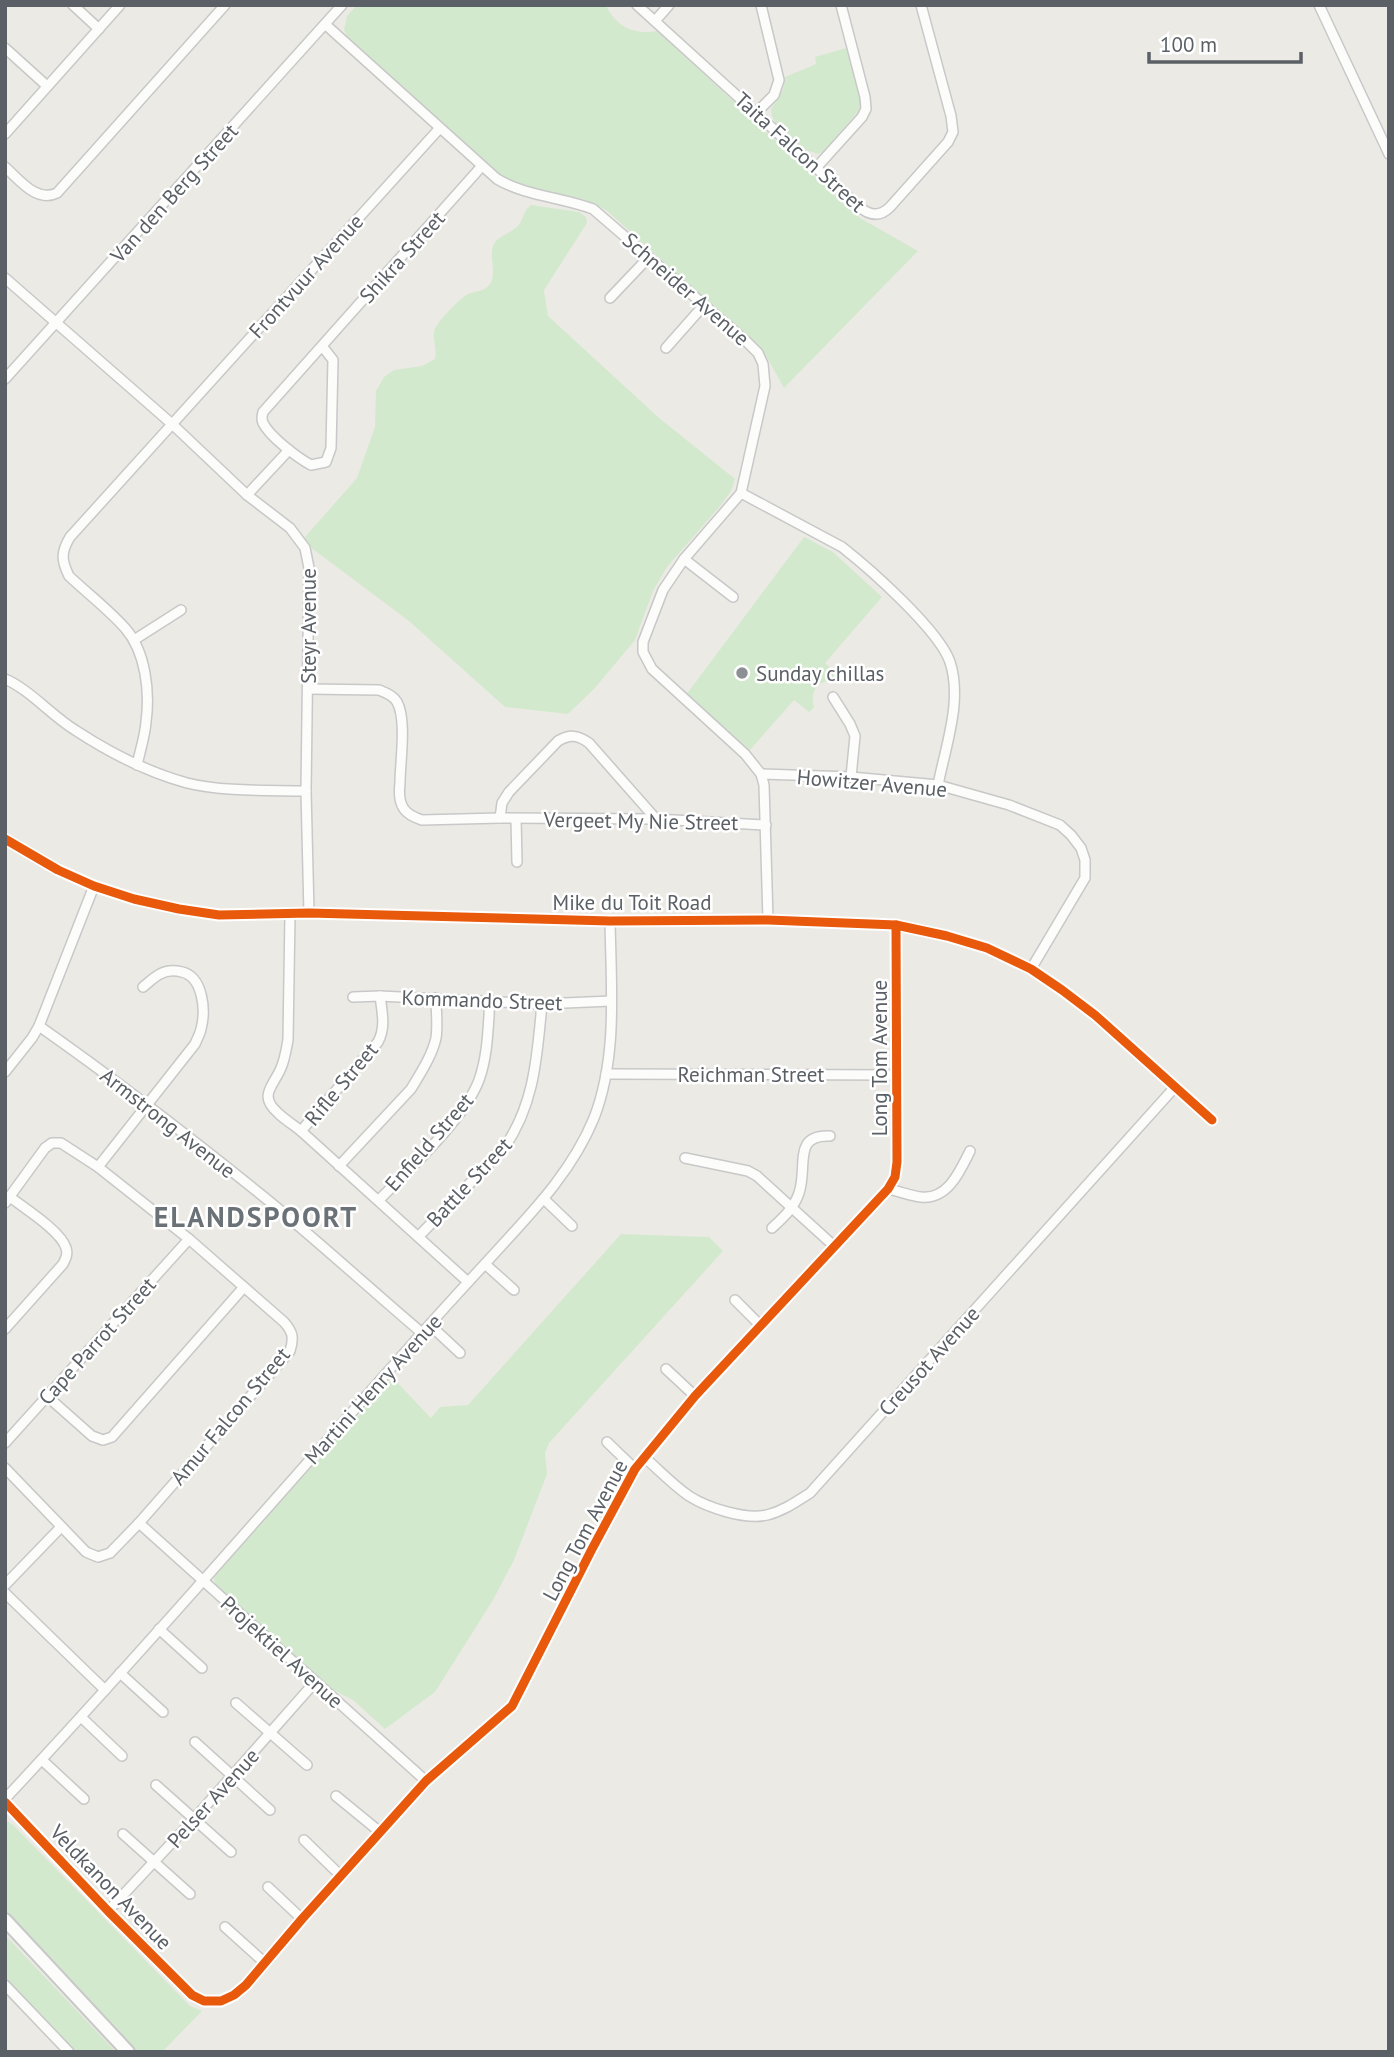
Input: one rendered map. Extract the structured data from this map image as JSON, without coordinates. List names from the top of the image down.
{
  "streets": {
    "street": [
      "Taita Falcon Street",
      "Van den Berg Street",
      "Shikra Street",
      "Frontvuur Avenue",
      "Schneider Avenue",
      "Steyr Avenue",
      "Howitzer Avenue",
      "Vergeet My Nie Street",
      "Mike du Toit Road",
      "Kommando Street",
      "Long Tom Avenue",
      "Reichman Street",
      "Rifle Street",
      "Armstrong Avenue",
      "Enfield Street",
      "Battle Street",
      "Cape Parrot Street",
      "Creusot Avenue",
      "Martini Henry Avenue",
      "Amur Falcon Street",
      "Projektiel Avenue",
      "Pelser Avenue",
      "Veldkanon Avenue"
    ]
  },
  "crossings": [
    ["Van den Berg Street", "Schneider Avenue"],
    ["Van den Berg Street", "Steyr Avenue"],
    ["Shikra Street", "Schneider Avenue"],
    ["Frontvuur Avenue", "Schneider Avenue"],
    ["Frontvuur Avenue", "Steyr Avenue"],
    ["Schneider Avenue", "Howitzer Avenue"],
    ["Steyr Avenue", "Vergeet My Nie Street"],
    ["Steyr Avenue", "Mike du Toit Road"],
    ["Howitzer Avenue", "Mike du Toit Road"],
    ["Mike du Toit Road", "Long Tom Avenue"],
    ["Mike du Toit Road", "Creusot Avenue"],
    ["Mike du Toit Road", "Martini Henry Avenue"],
    ["Kommando Street", "Rifle Street"],
    ["Kommando Street", "Enfield Street"],
    ["Kommando Street", "Battle Street"],
    ["Kommando Street", "Martini Henry Avenue"],
    ["Long Tom Avenue", "Reichman Street"],
    ["Long Tom Avenue", "Creusot Avenue"],
    ["Long Tom Avenue", "Projektiel Avenue"],
    ["Long Tom Avenue", "Veldkanon Avenue"],
    ["Reichman Street", "Martini Henry Avenue"],
    ["Armstrong Avenue", "Martini Henry Avenue"],
    ["Cape Parrot Street", "Amur Falcon Street"],
    ["Martini Henry Avenue", "Projektiel Avenue"],
    ["Martini Henry Avenue", "Veldkanon Avenue"],
    ["Amur Falcon Street", "Projektiel Avenue"],
    ["Projektiel Avenue", "Pelser Avenue"],
    ["Pelser Avenue", "Veldkanon Avenue"]
  ],
  "districts": ["ELANDSPOORT"],
  "places": ["Sunday chillas"],
  "scale_bar": "100 m"
}
